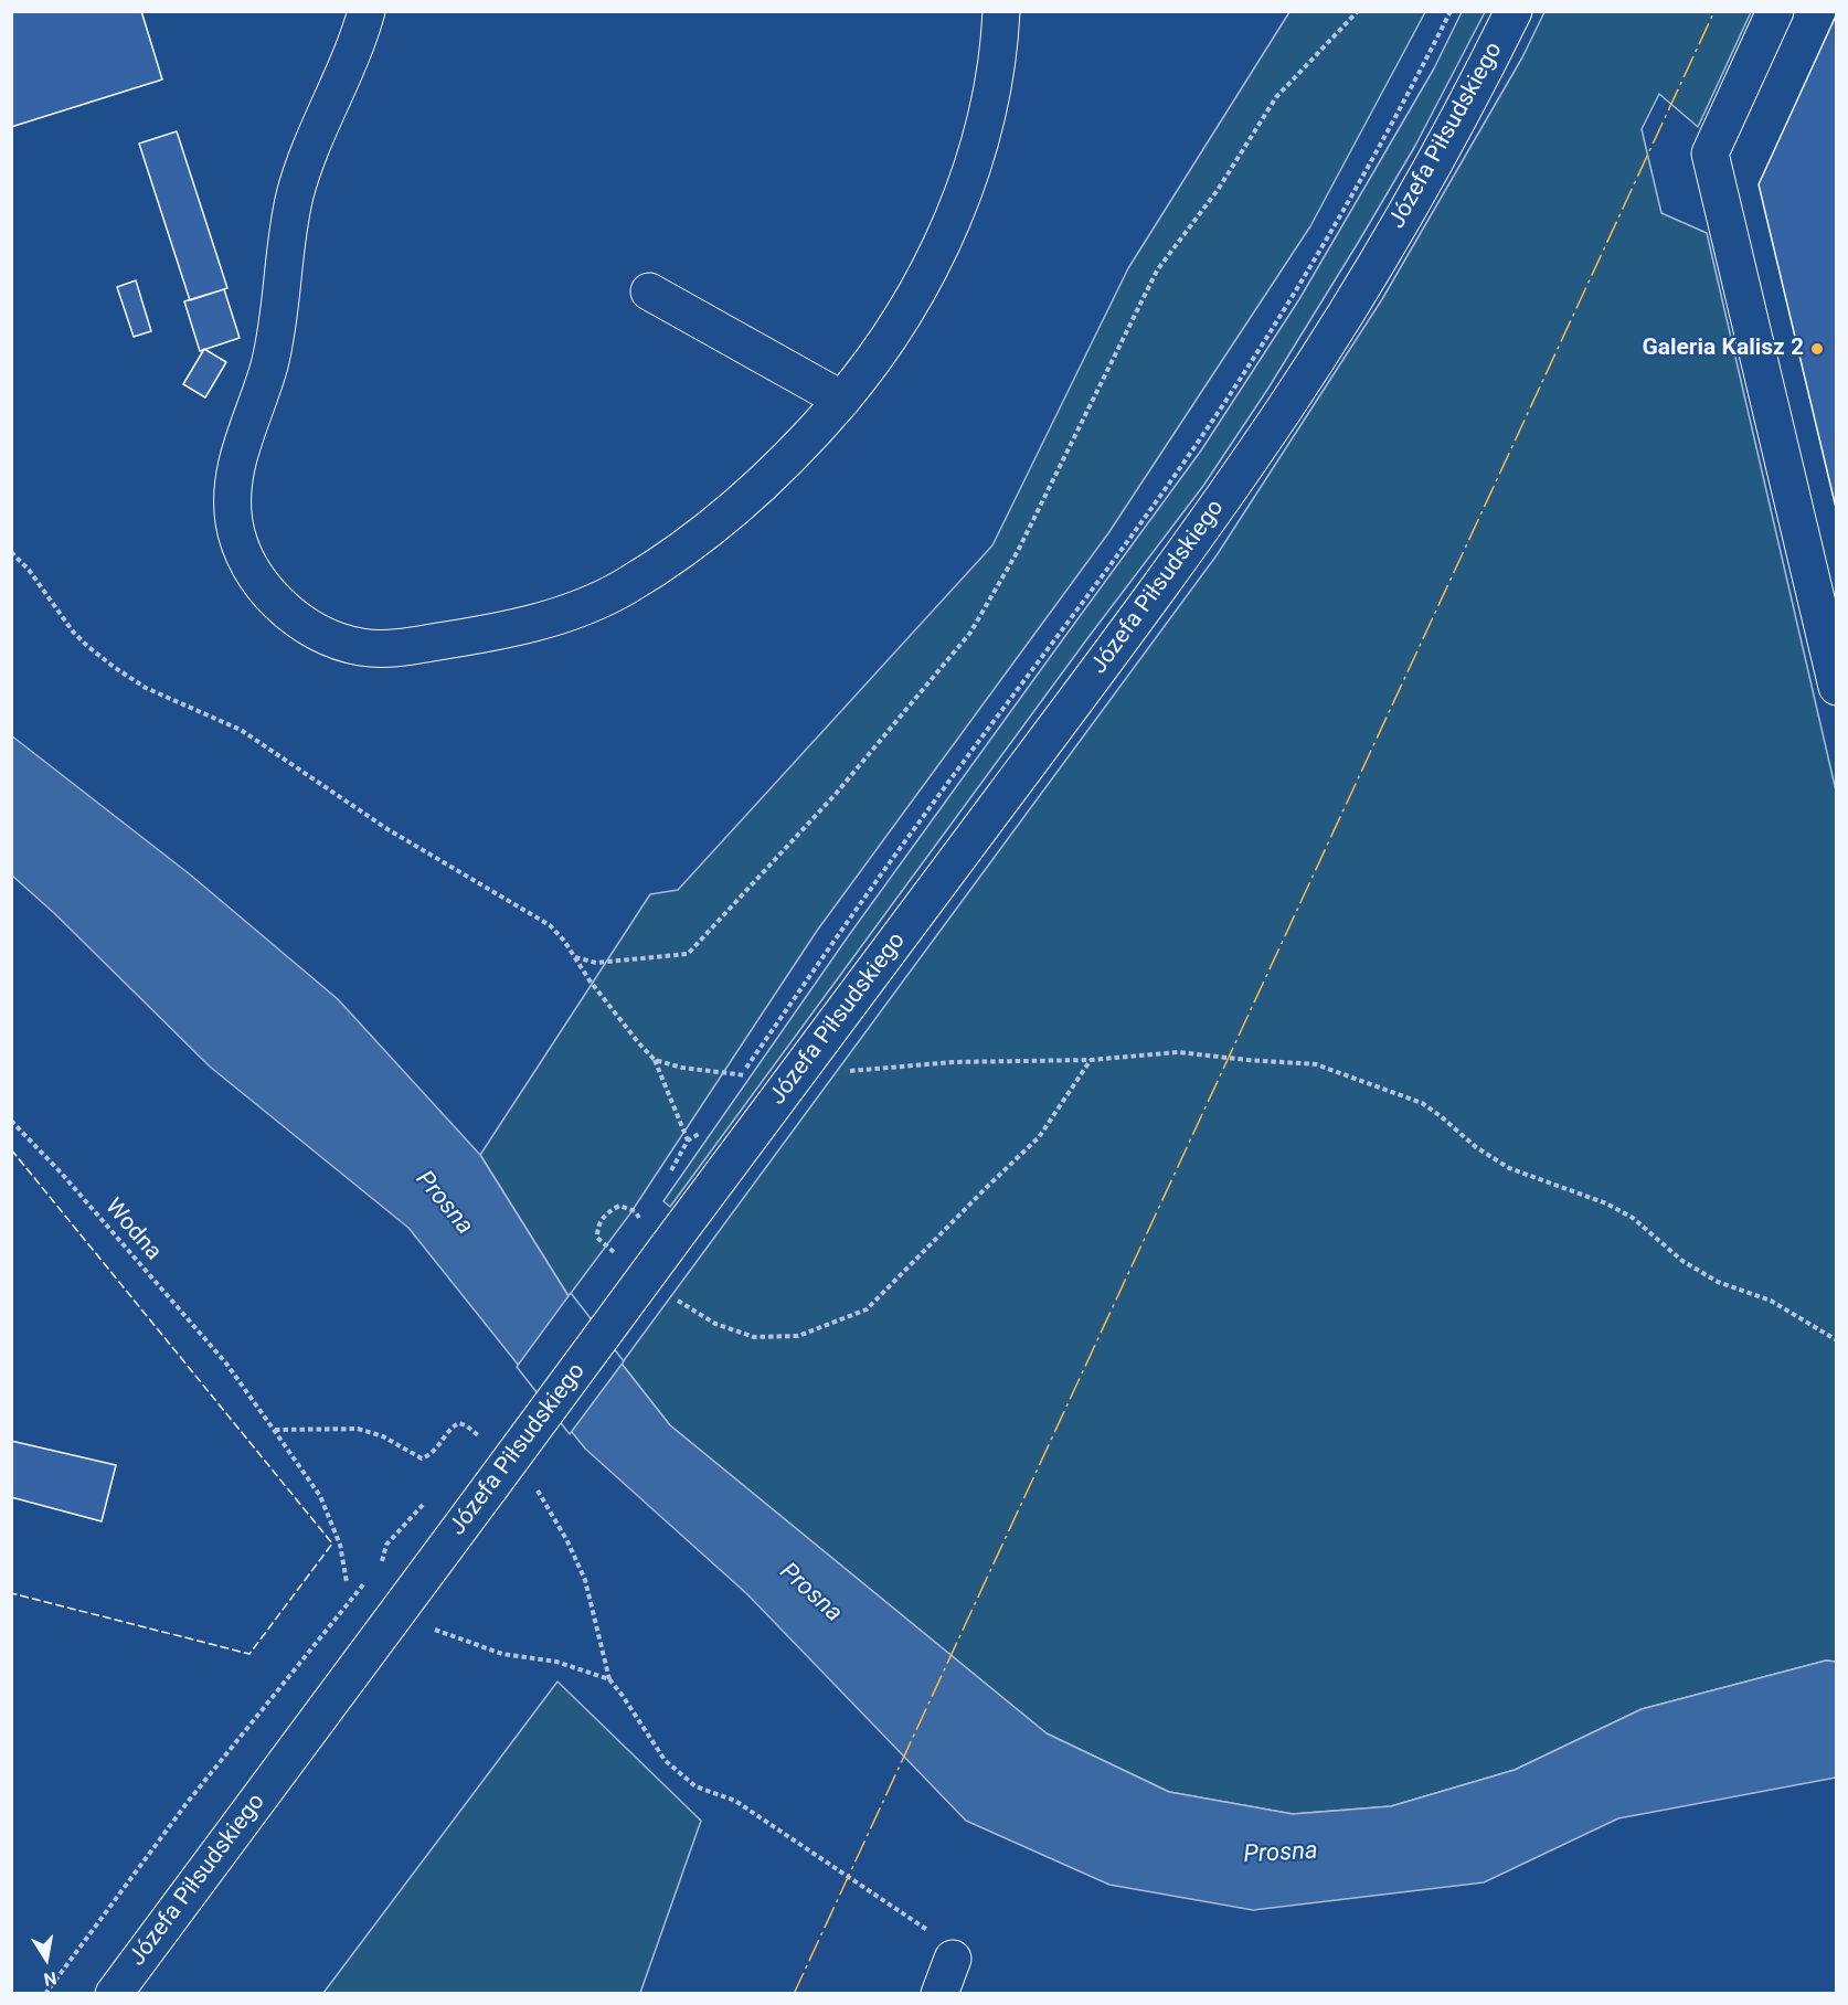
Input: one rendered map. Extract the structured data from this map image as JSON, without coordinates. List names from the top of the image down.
{
  "streets": {
    "main road": ["Józefa Piłsudskiego"],
    "path": ["Wodna"]
  },
  "water": ["Prosna"],
  "places": ["Galeria Kalisz 2"],
  "north": "bottom"
}
